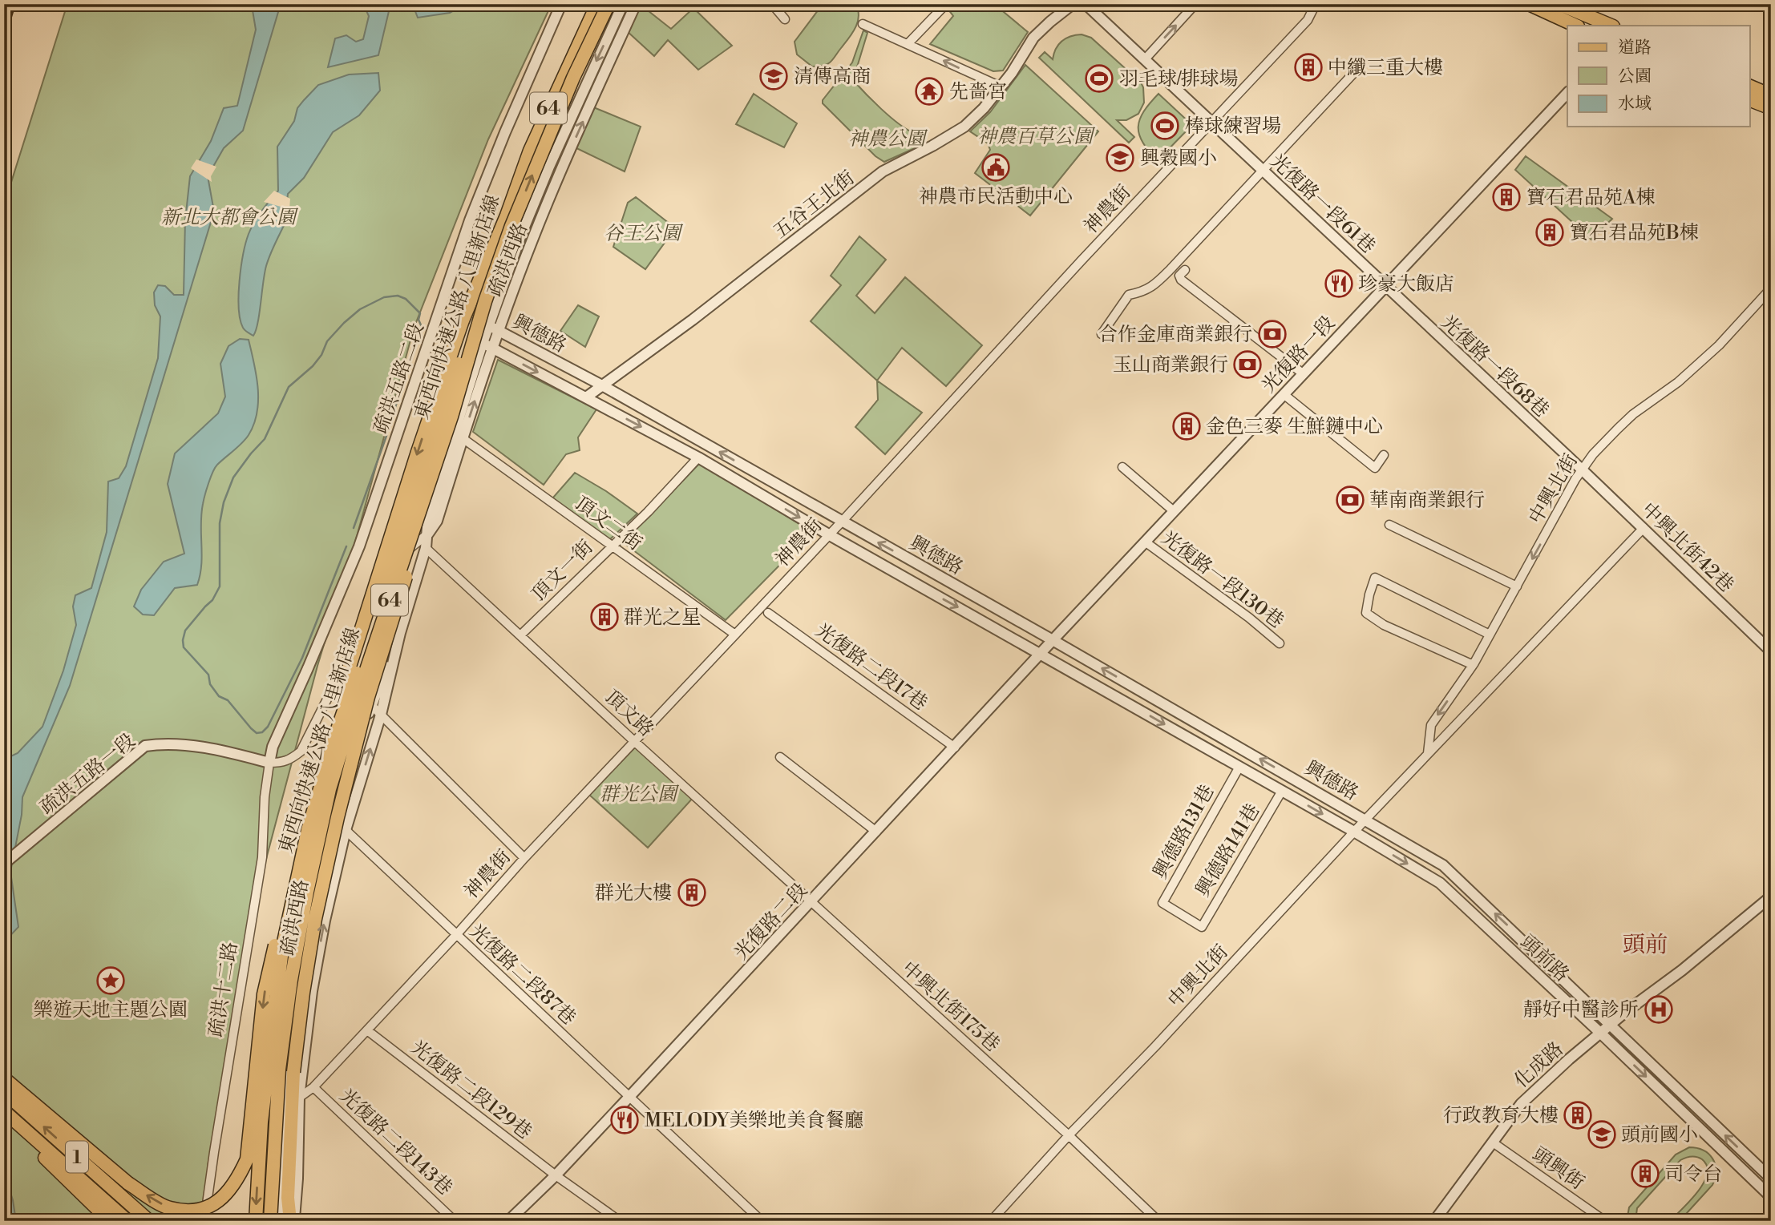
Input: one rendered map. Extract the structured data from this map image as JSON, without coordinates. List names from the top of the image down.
{
  "streets": {
    "main road": ["64", "東西向快速公路 八里新店線", "1"],
    "street": [
      "光復路一段61巷",
      "五谷王北街",
      "神農街",
      "疏洪西路",
      "興德路",
      "光復路一段",
      "光復路一段68巷",
      "疏洪五路二段",
      "中興北街",
      "頂文二街",
      "中興北街42巷",
      "頂文一街",
      "光復路一段130巷",
      "光復路二段17巷",
      "頂文路",
      "疏洪五路一段",
      "興德路131巷",
      "興德路141巷",
      "光復路二段",
      "頭前路",
      "光復路二段87巷",
      "疏洪十二路",
      "中興北街175巷",
      "化成路",
      "光復路二段129巷",
      "光復路二段143巷",
      "頭興街"
    ]
  },
  "crossings": [
    ["光復路一段61巷", "神農街"],
    ["光復路一段61巷", "光復路一段"],
    ["光復路一段61巷", "光復路一段68巷"],
    ["五谷王北街", "興德路"],
    ["神農街", "疏洪西路"],
    ["神農街", "興德路"],
    ["神農街", "頂文二街"],
    ["神農街", "頂文路"],
    ["神農街", "光復路二段87巷"],
    ["神農街", "光復路二段129巷"],
    ["神農街", "光復路二段143巷"],
    ["疏洪西路", "興德路"],
    ["疏洪西路", "頂文二街"],
    ["疏洪西路", "頂文路"],
    ["疏洪西路", "光復路二段87巷"],
    ["興德路", "光復路一段"],
    ["興德路", "中興北街"],
    ["興德路", "頂文一街"],
    ["興德路", "興德路131巷"],
    ["興德路", "興德路141巷"],
    ["興德路", "光復路二段"],
    ["興德路", "頭前路"],
    ["光復路一段", "光復路一段68巷"],
    ["光復路一段", "光復路一段130巷"],
    ["光復路一段", "光復路二段"],
    ["光復路一段68巷", "中興北街"],
    ["光復路一段68巷", "中興北街42巷"],
    ["疏洪五路二段", "疏洪五路一段"],
    ["疏洪五路二段", "疏洪十二路"],
    ["中興北街", "中興北街42巷"],
    ["中興北街", "頭前路"],
    ["中興北街", "中興北街175巷"],
    ["頂文二街", "頂文一街"],
    ["頂文一街", "頂文路"],
    ["光復路二段17巷", "光復路二段"],
    ["頂文路", "光復路二段"],
    ["頂文路", "中興北街175巷"],
    ["疏洪五路一段", "疏洪十二路"],
    ["興德路131巷", "興德路141巷"],
    ["光復路二段", "光復路二段87巷"],
    ["光復路二段", "中興北街175巷"],
    ["光復路二段", "光復路二段129巷"],
    ["頭前路", "化成路"],
    ["化成路", "頭興街"]
  ],
  "districts": ["頭前"],
  "parks": [
    "神農百草公園",
    "神農公園",
    "新北大都會公園",
    "谷王公園",
    "群光公園"
  ],
  "places": {
    "building": [
      "中纖三重大樓",
      "寶石君品苑A棟",
      "寶石君品苑B棟",
      "金色三麥 生鮮鏈中心",
      "群光之星",
      "群光大樓",
      "行政教育大樓",
      "司令台"
    ],
    "school or university": ["清傳高商", "興穀國小", "頭前國小"],
    "sports": ["羽毛球/排球場", "棒球練習場"],
    "temple": ["先嗇宮"],
    "public building": ["神農市民活動中心"],
    "restaurant": ["珍豪大飯店", "MELODY美樂地美食餐廳"],
    "bank": ["合作金庫商業銀行", "玉山商業銀行", "華南商業銀行"],
    "place": ["樂遊天地主題公園"],
    "hospital": ["靜好中醫診所"]
  },
  "legend": ["道路", "公園", "水域"]
}
